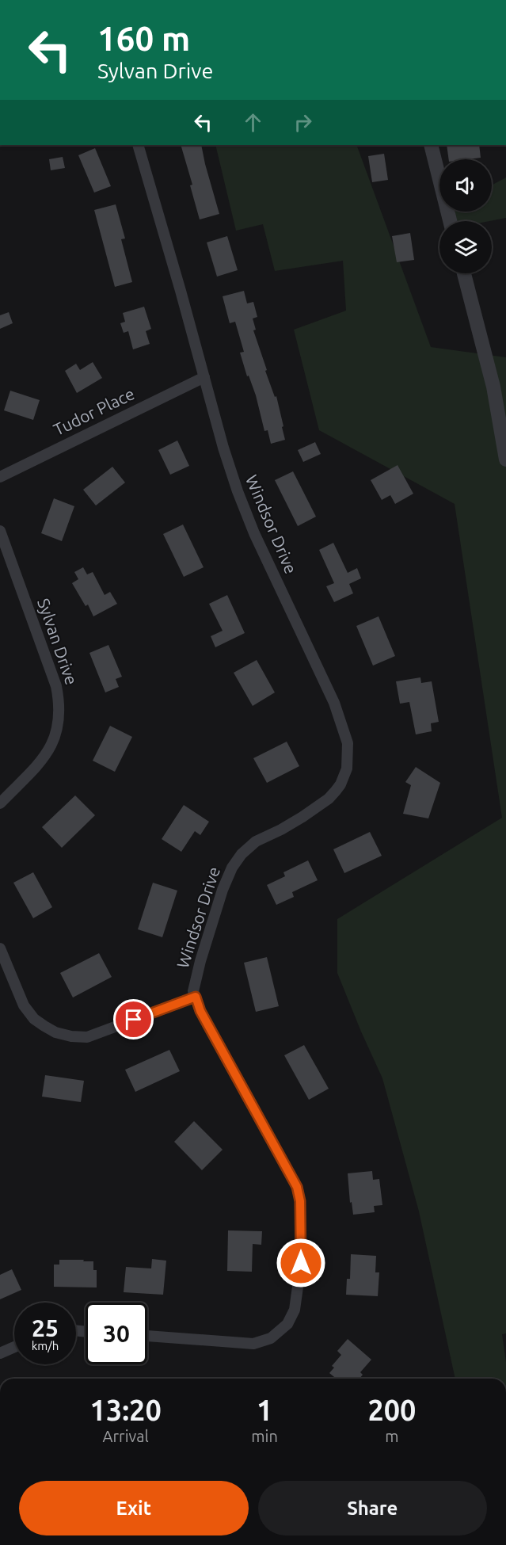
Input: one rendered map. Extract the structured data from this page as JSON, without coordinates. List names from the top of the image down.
{
  "streets": {
    "street": ["Tudor Place", "Windsor Drive", "Sylvan Drive"]
  },
  "crossings": [
    ["Tudor Place", "Windsor Drive"]
  ],
  "page": {
    "turn": ["160 m", "Sylvan Drive"],
    "speed": "25 km/h",
    "limit": "30",
    "eta": [
      "13:20",
      "Arrival",
      "1",
      "min",
      "200",
      "m"
    ],
    "buttons": ["Exit", "Share"]
  }
}
